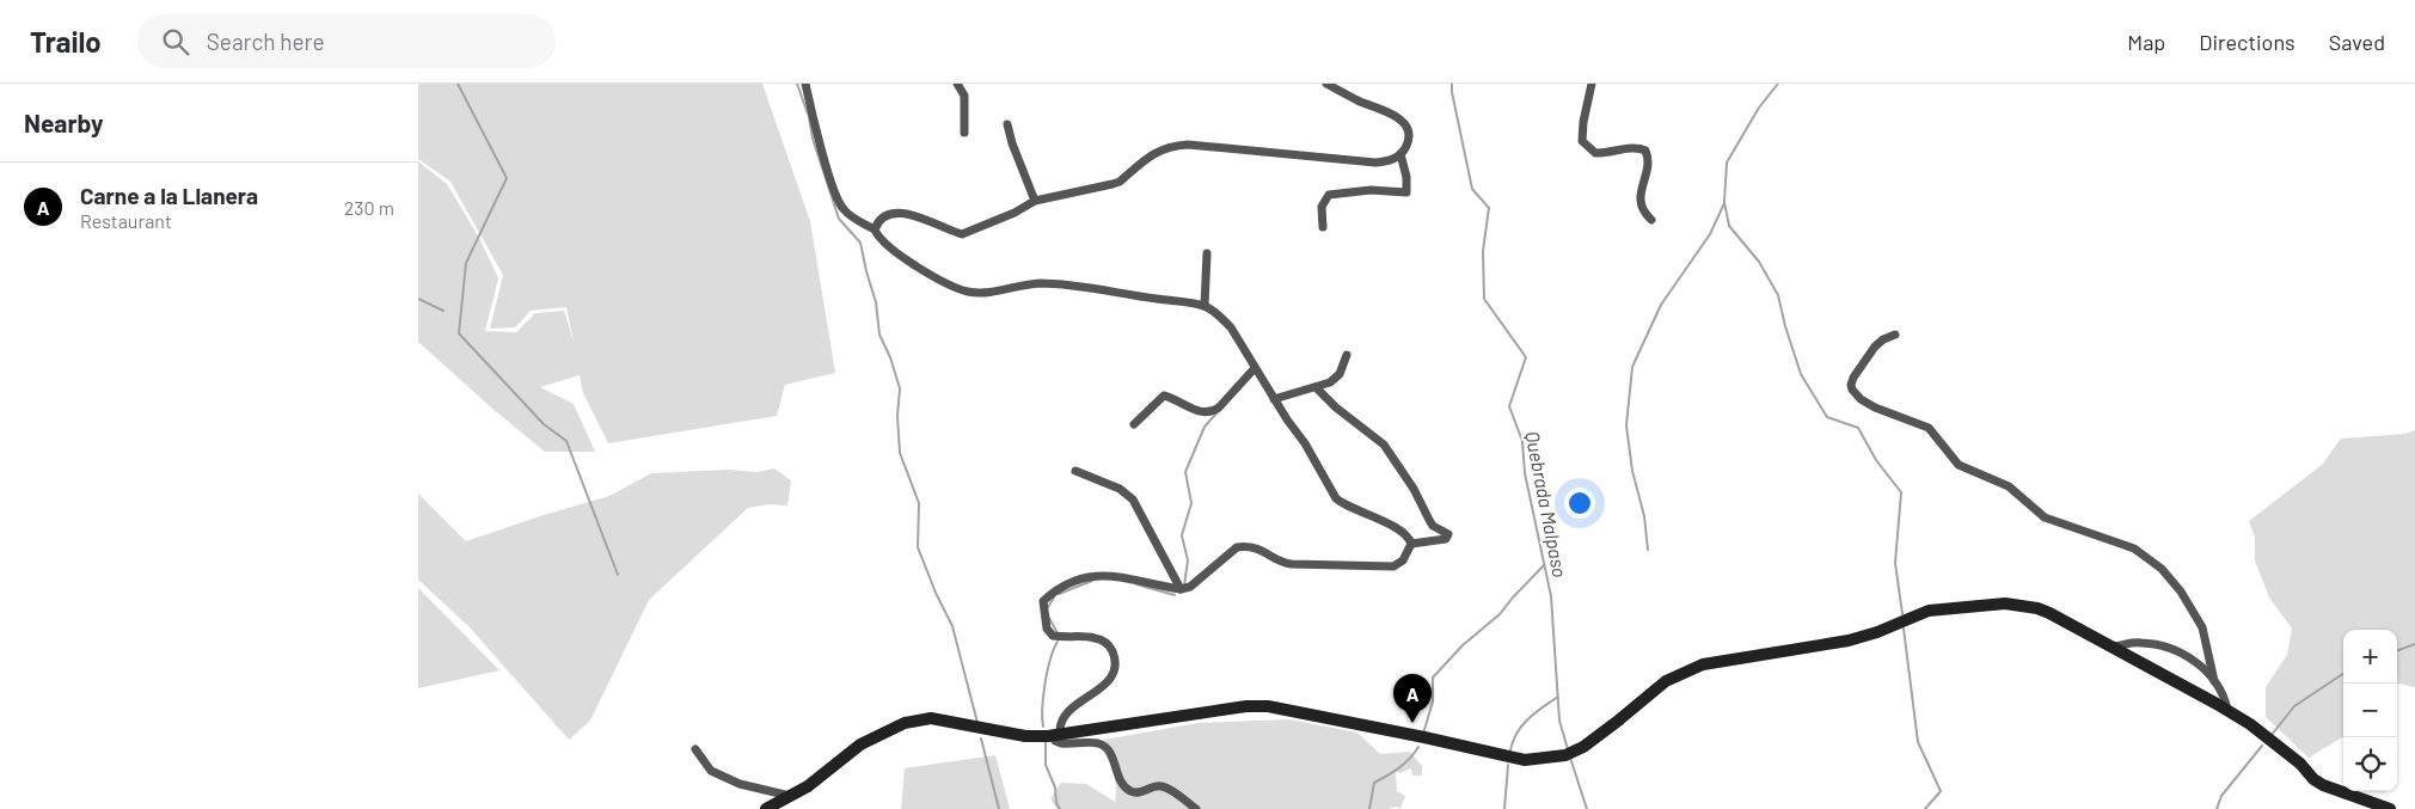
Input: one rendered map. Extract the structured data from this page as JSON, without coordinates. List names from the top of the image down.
{
  "water": ["Quebrada Malpaso"],
  "page": {
    "header": "Trailo",
    "search": "Search here",
    "nav": ["Map", "Directions", "Saved"],
    "heading": "Nearby",
    "list": [
      {
        "mark": "A",
        "name": "Carne a la Llanera",
        "note": "Restaurant",
        "value": "230 m"
      }
    ],
    "map_buttons": ["+", "−"],
    "pins": "A"
  }
}
